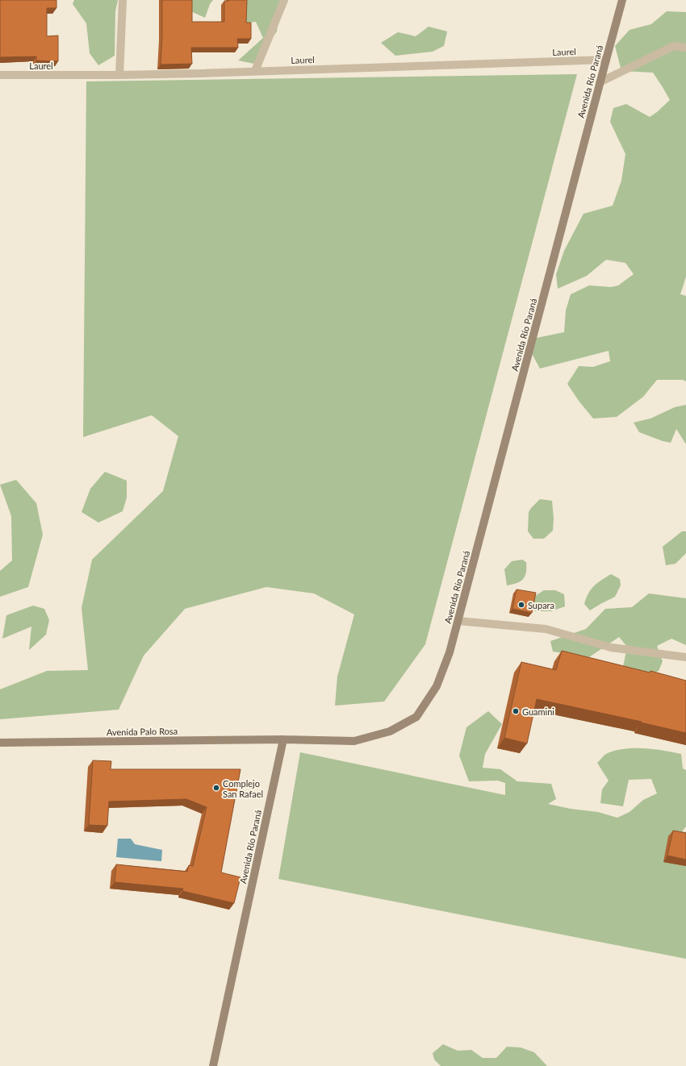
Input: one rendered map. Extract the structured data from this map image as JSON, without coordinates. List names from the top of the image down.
{
  "streets": {
    "main road": ["Avenida Río Paraná", "Avenida Palo Rosa"],
    "street": ["Laurel"]
  },
  "crossings": [
    ["Laurel", "Avenida Río Paraná"],
    ["Avenida Río Paraná", "Avenida Palo Rosa"]
  ],
  "places": ["Supara", "Guamini", "Complejo San Rafael"]
}
